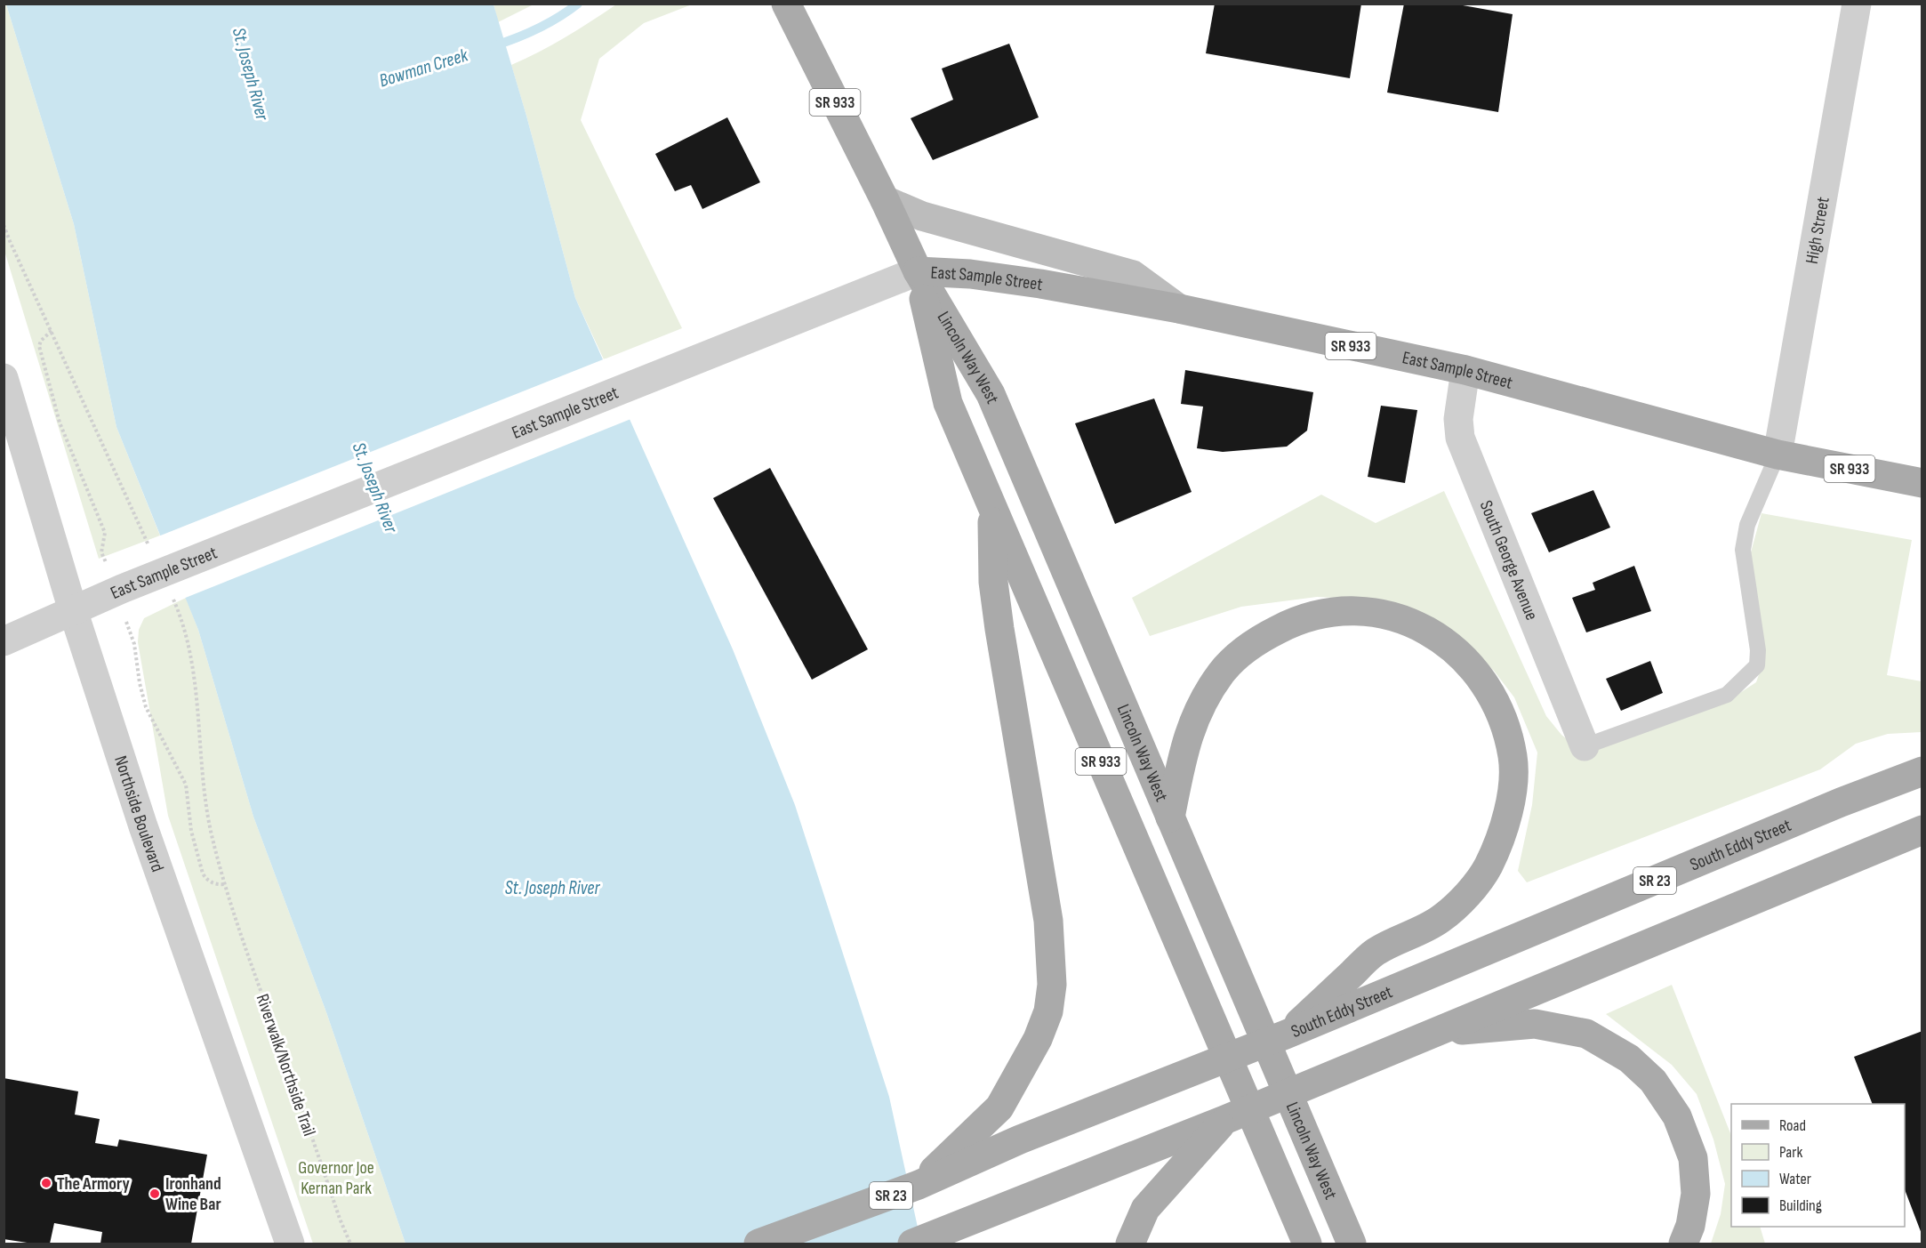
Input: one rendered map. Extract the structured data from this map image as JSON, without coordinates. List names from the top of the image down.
{
  "streets": {
    "main road": [
      "SR 933",
      "East Sample Street",
      "Lincoln Way West",
      "South Eddy Street",
      "SR 23"
    ],
    "street": ["High Street", "South George Avenue", "Northside Boulevard"],
    "path": ["Riverwalk/Northside Trail"]
  },
  "crossings": [
    ["High Street", "East Sample Street"],
    ["East Sample Street", "Lincoln Way West"],
    ["East Sample Street", "South George Avenue"],
    ["East Sample Street", "Northside Boulevard"]
  ],
  "water": ["Bowman Creek", "St. Joseph River"],
  "parks": ["Governor Joe Kernan Park"],
  "places": ["The Armory", "Ironhand Wine Bar"],
  "legend": [
    "Road",
    "Park",
    "Water",
    "Building"
  ]
}
